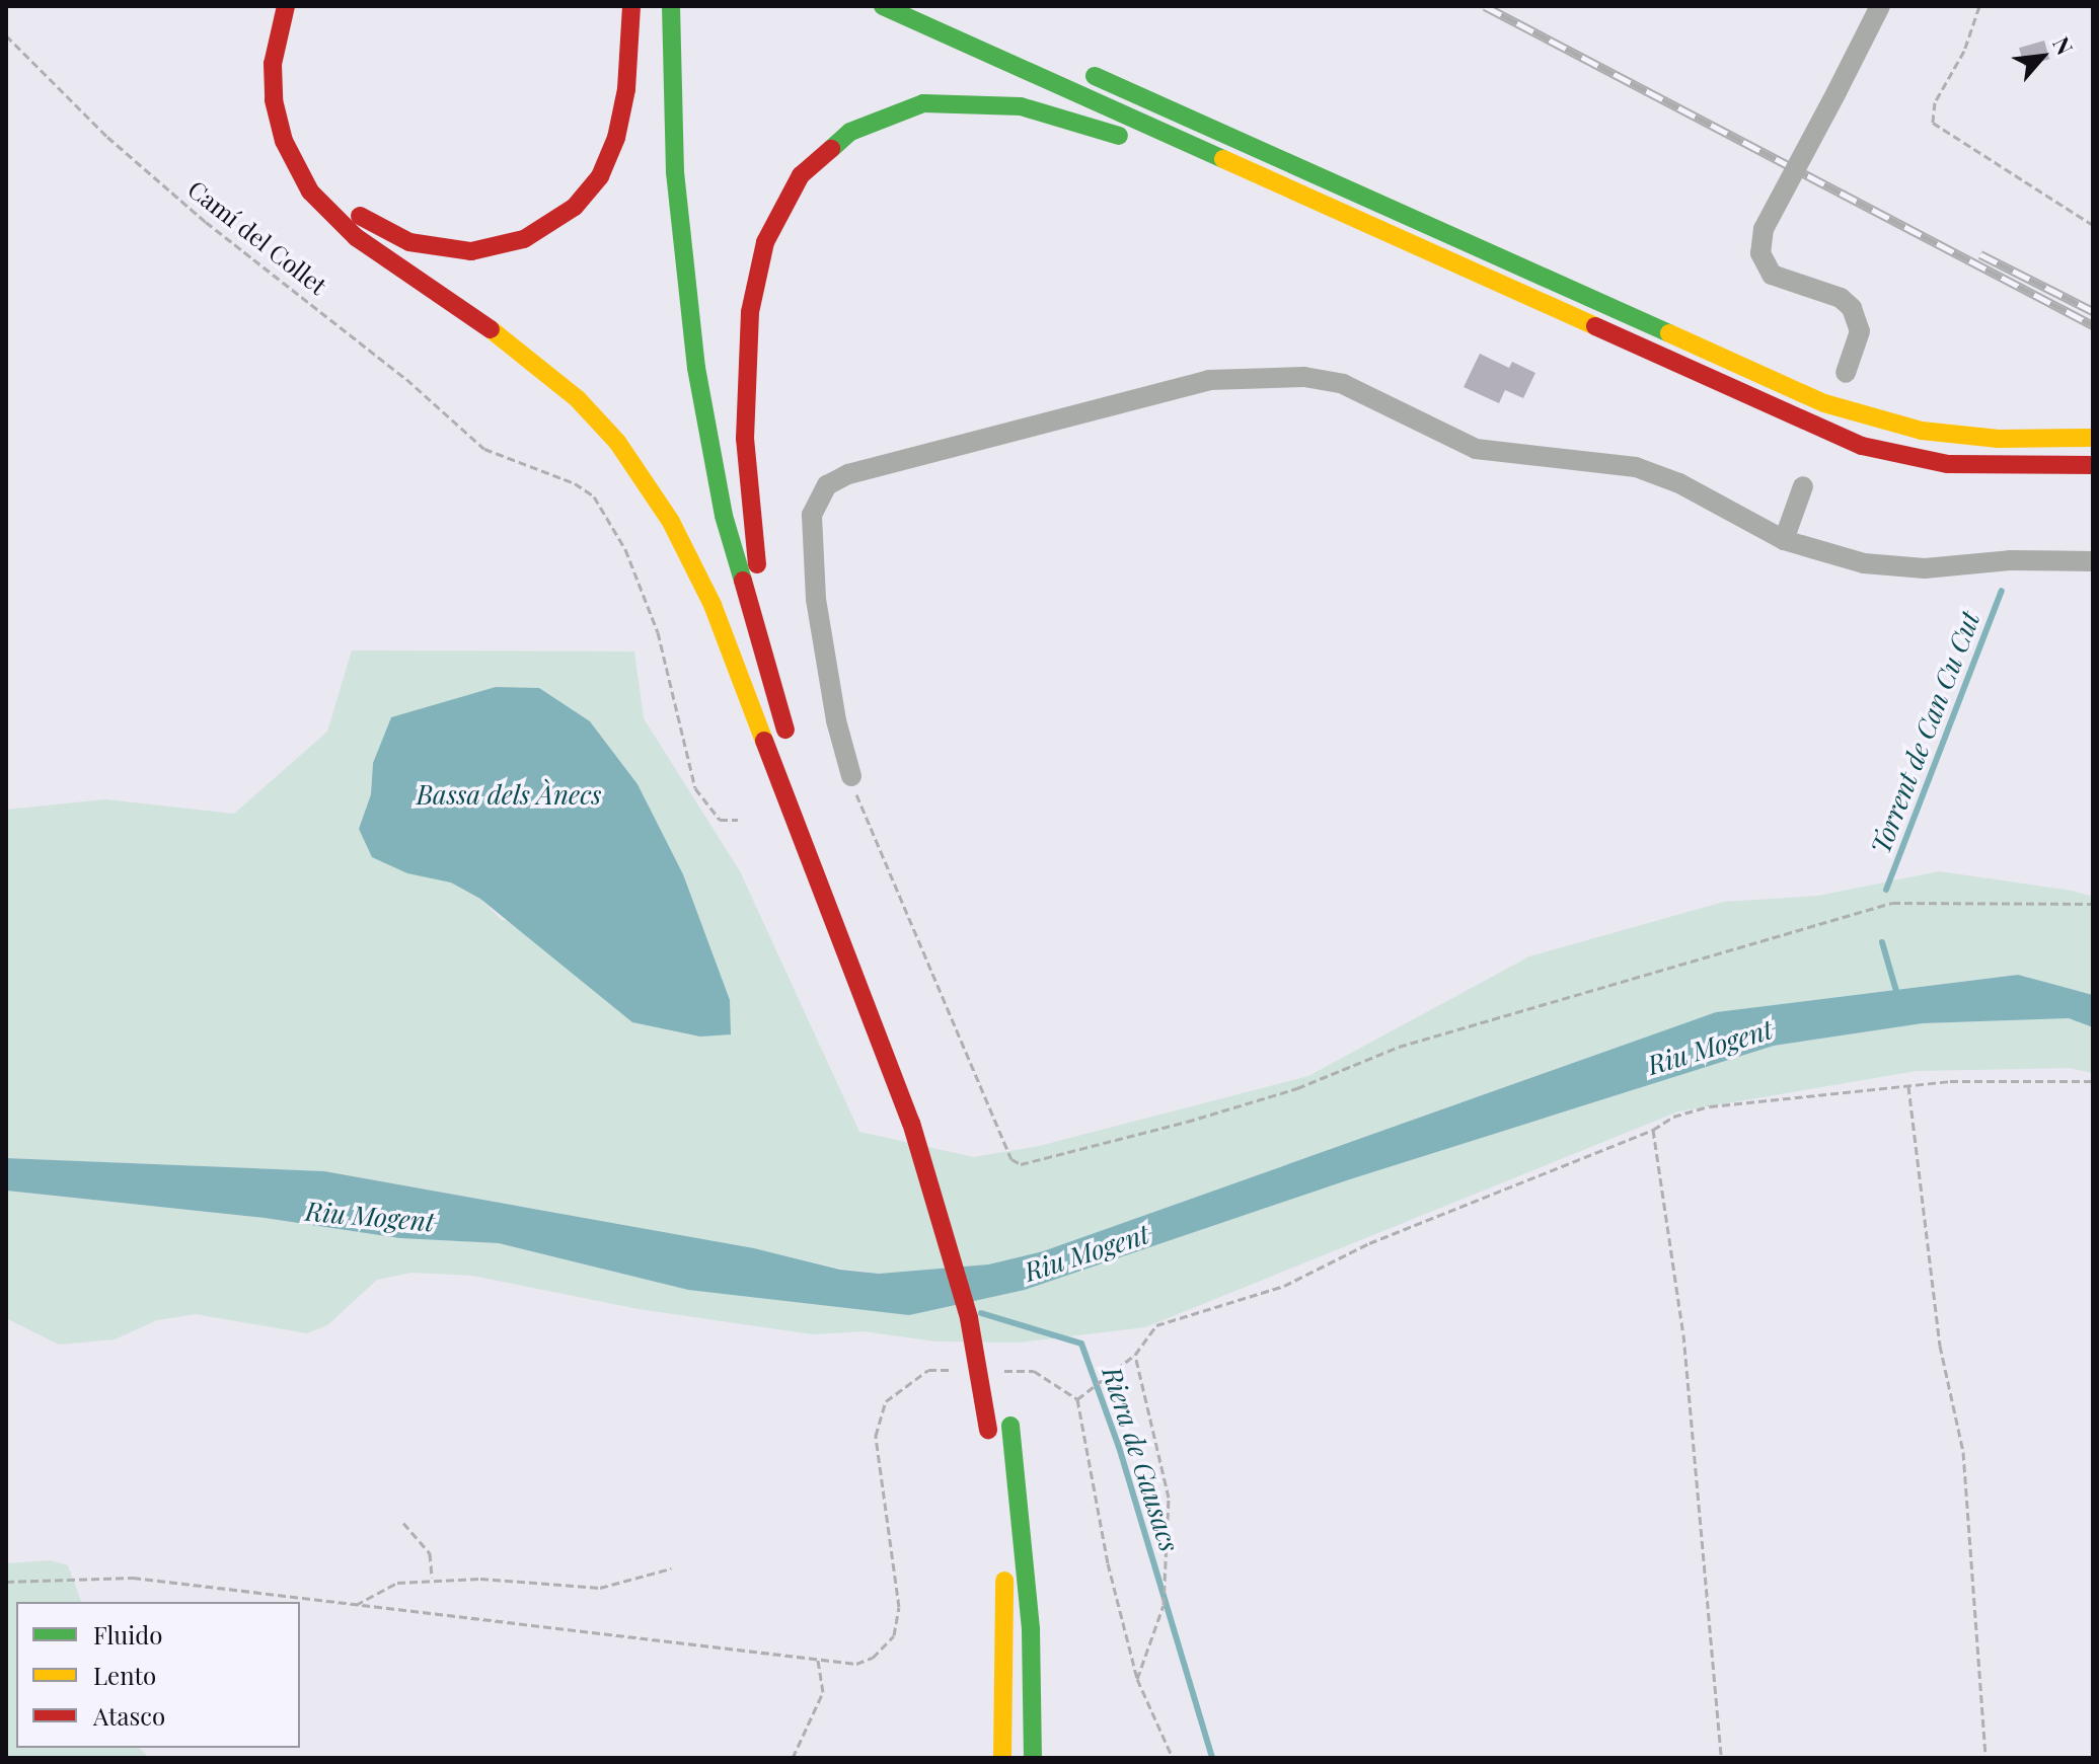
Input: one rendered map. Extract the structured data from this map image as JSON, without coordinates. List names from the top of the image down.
{
  "streets": {
    "path": ["Camí del Collet"]
  },
  "water": [
    "Torrent de Can Cu Cut",
    "Bassa dels Ànecs",
    "Riu Mogent",
    "Riera de Gausacs"
  ],
  "legend": ["Fluido", "Lento", "Atasco"],
  "north": "top right"
}
